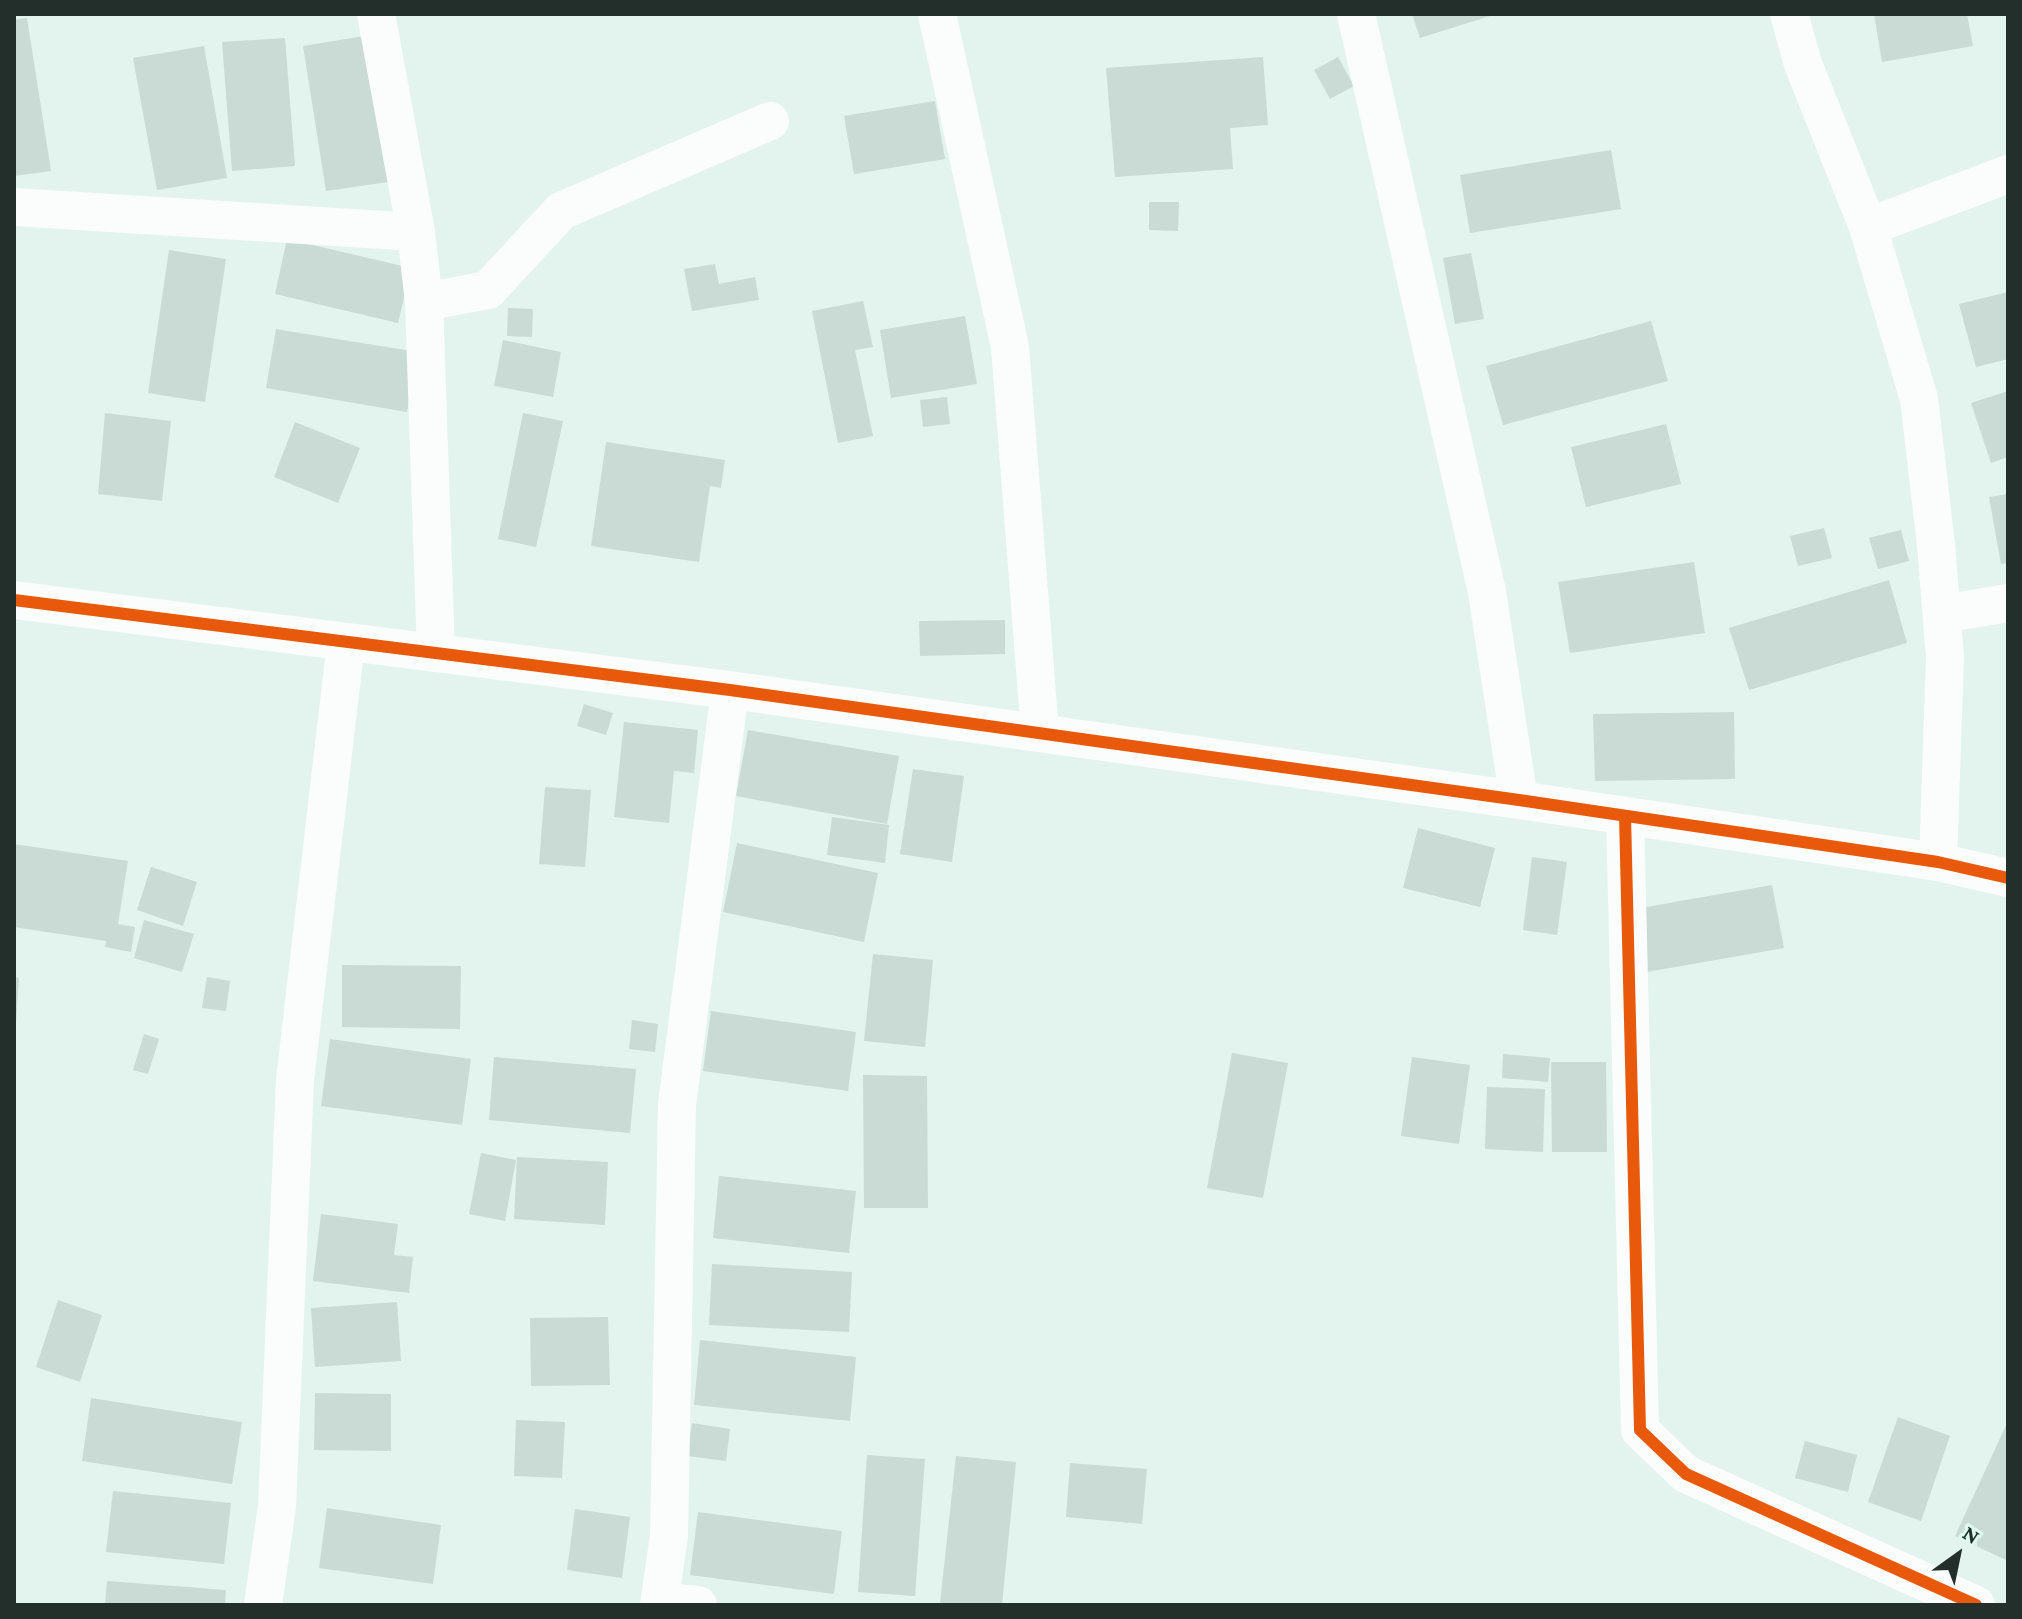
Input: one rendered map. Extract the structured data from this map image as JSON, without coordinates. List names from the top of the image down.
{
  "north": "top right"
}
